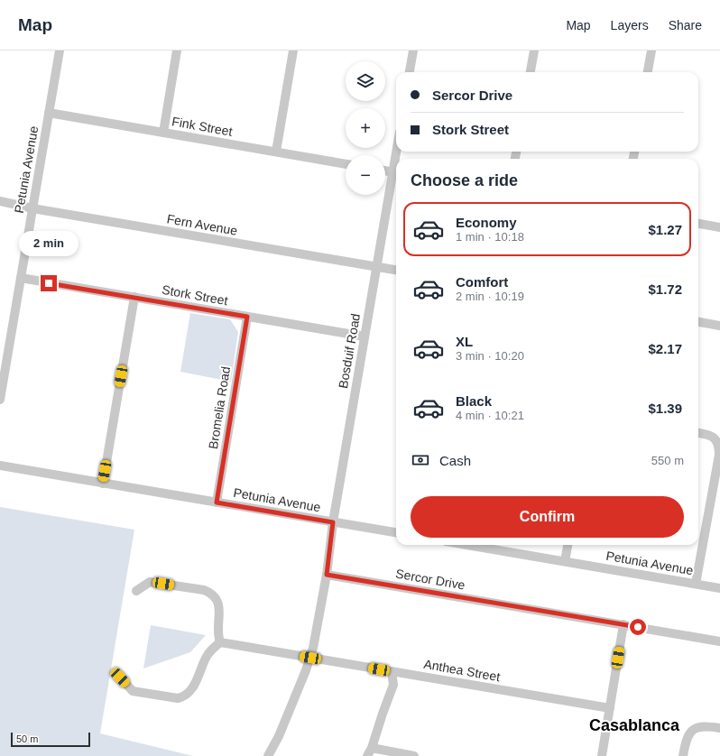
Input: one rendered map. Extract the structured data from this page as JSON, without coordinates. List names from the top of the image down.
{
  "streets": {
    "street": [
      "Fink Street",
      "Petunia Avenue",
      "Fern Avenue",
      "Stork Street",
      "Bosduif Road",
      "Bromelia Road",
      "Sercor Drive",
      "Anthea Street"
    ]
  },
  "crossings": [
    ["Fink Street", "Petunia Avenue"],
    ["Petunia Avenue", "Fern Avenue"],
    ["Petunia Avenue", "Stork Street"],
    ["Petunia Avenue", "Bosduif Road"],
    ["Petunia Avenue", "Bromelia Road"],
    ["Fern Avenue", "Bosduif Road"],
    ["Stork Street", "Bosduif Road"],
    ["Stork Street", "Bromelia Road"],
    ["Bosduif Road", "Sercor Drive"]
  ],
  "districts": ["Casablanca"],
  "scale_bar": "50 m",
  "page": {
    "header": "Map",
    "nav": ["Map", "Layers", "Share"],
    "map_buttons": ["+", "−"],
    "banner": ["Sercor Drive", "Stork Street"],
    "heading": "Choose a ride",
    "list": [
      {
        "name": "Economy",
        "note": "1 min · 10:18",
        "value": "$1.27"
      },
      {
        "name": "Comfort",
        "note": "2 min · 10:19",
        "value": "$1.72"
      },
      {
        "name": "XL",
        "note": "3 min · 10:20",
        "value": "$2.17"
      },
      {
        "name": "Black",
        "note": "4 min · 10:21",
        "value": "$1.39"
      }
    ],
    "bubble": "2 min",
    "pay": ["Cash", "550 m"],
    "buttons": "Confirm",
    "scale": "50 m"
  }
}
